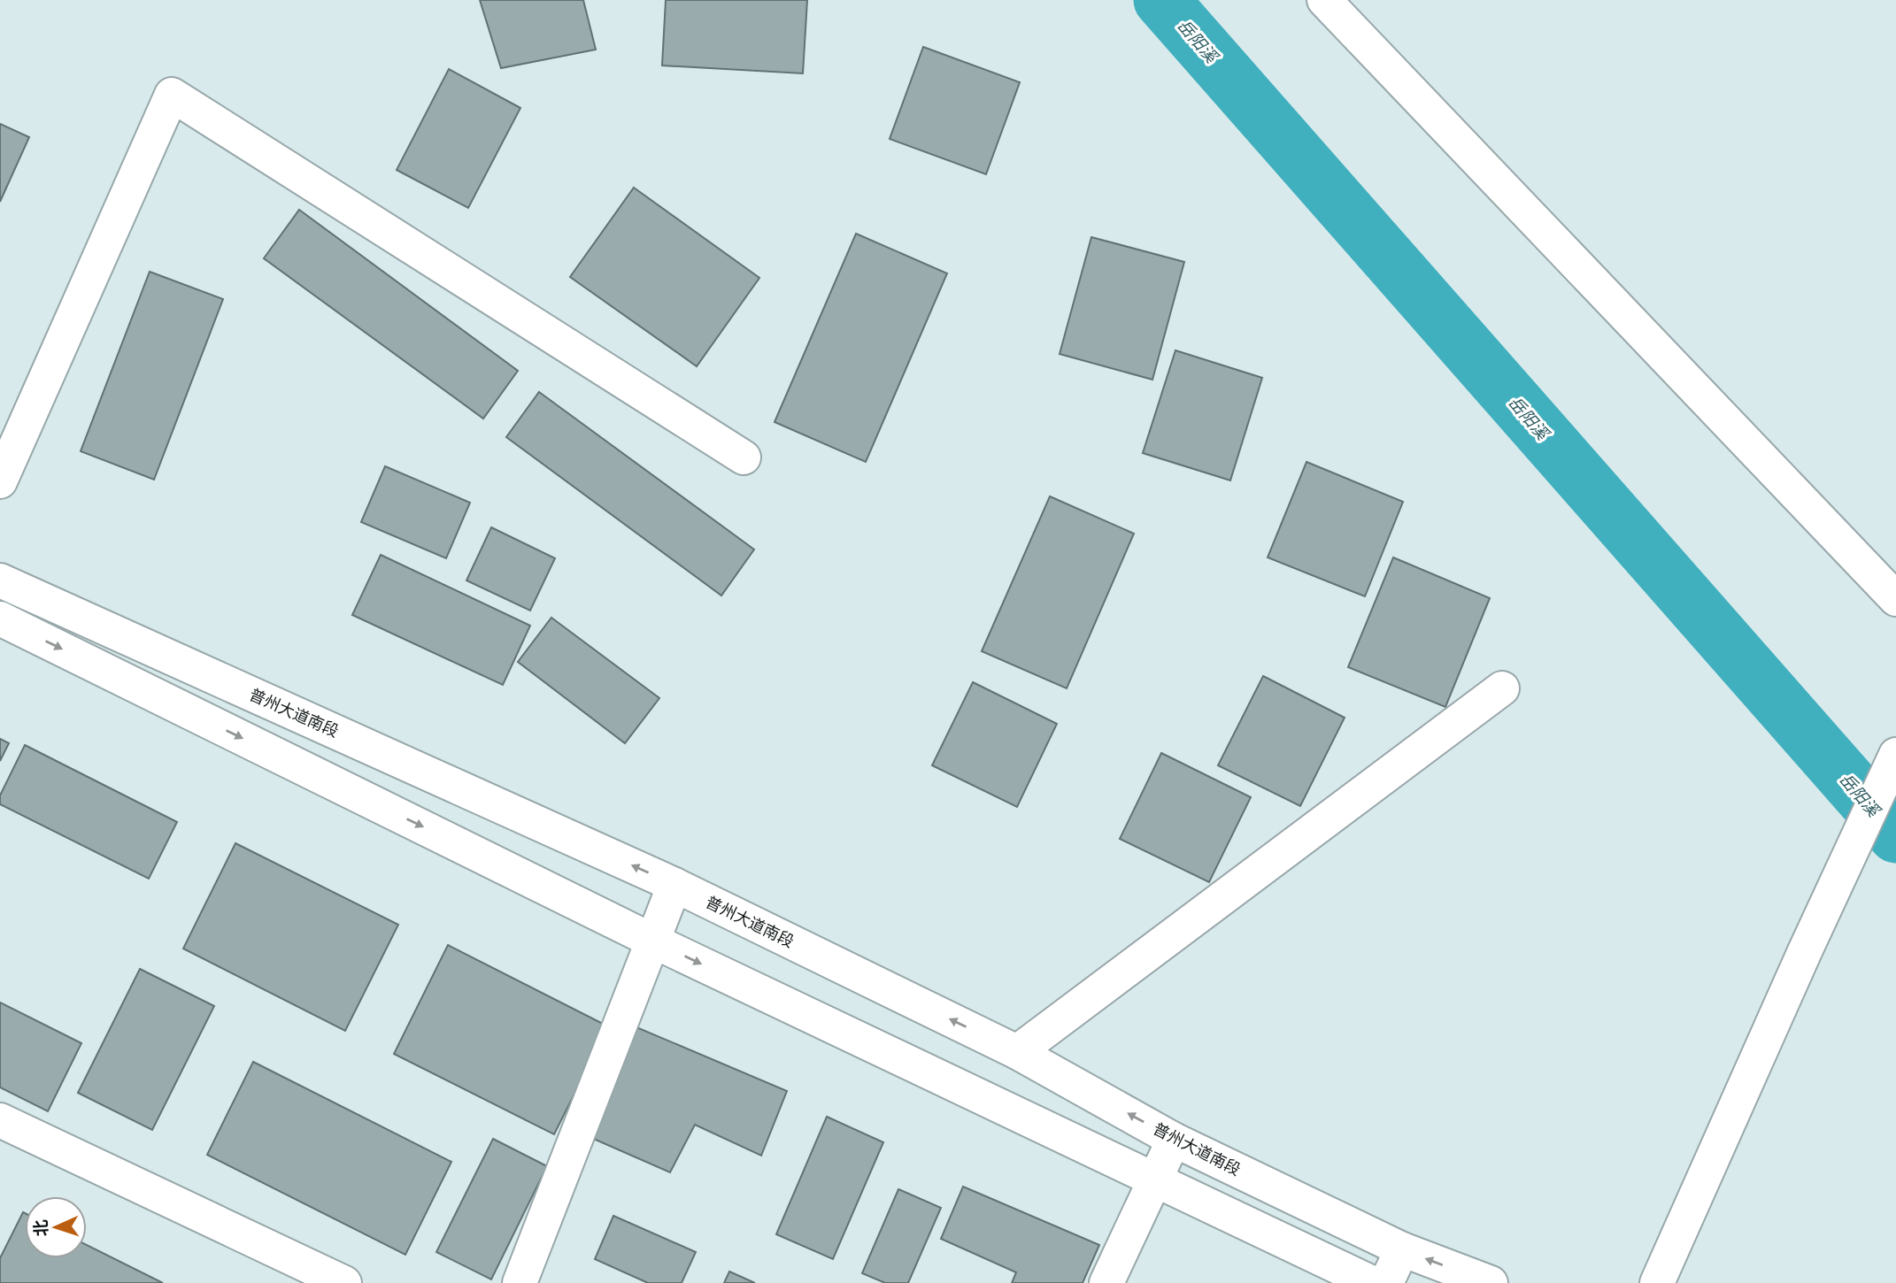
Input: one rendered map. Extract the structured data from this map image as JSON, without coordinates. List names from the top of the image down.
{
  "streets": {
    "main road": ["普州大道南段"]
  },
  "water": ["岳阳溪"],
  "north": "left"
}
